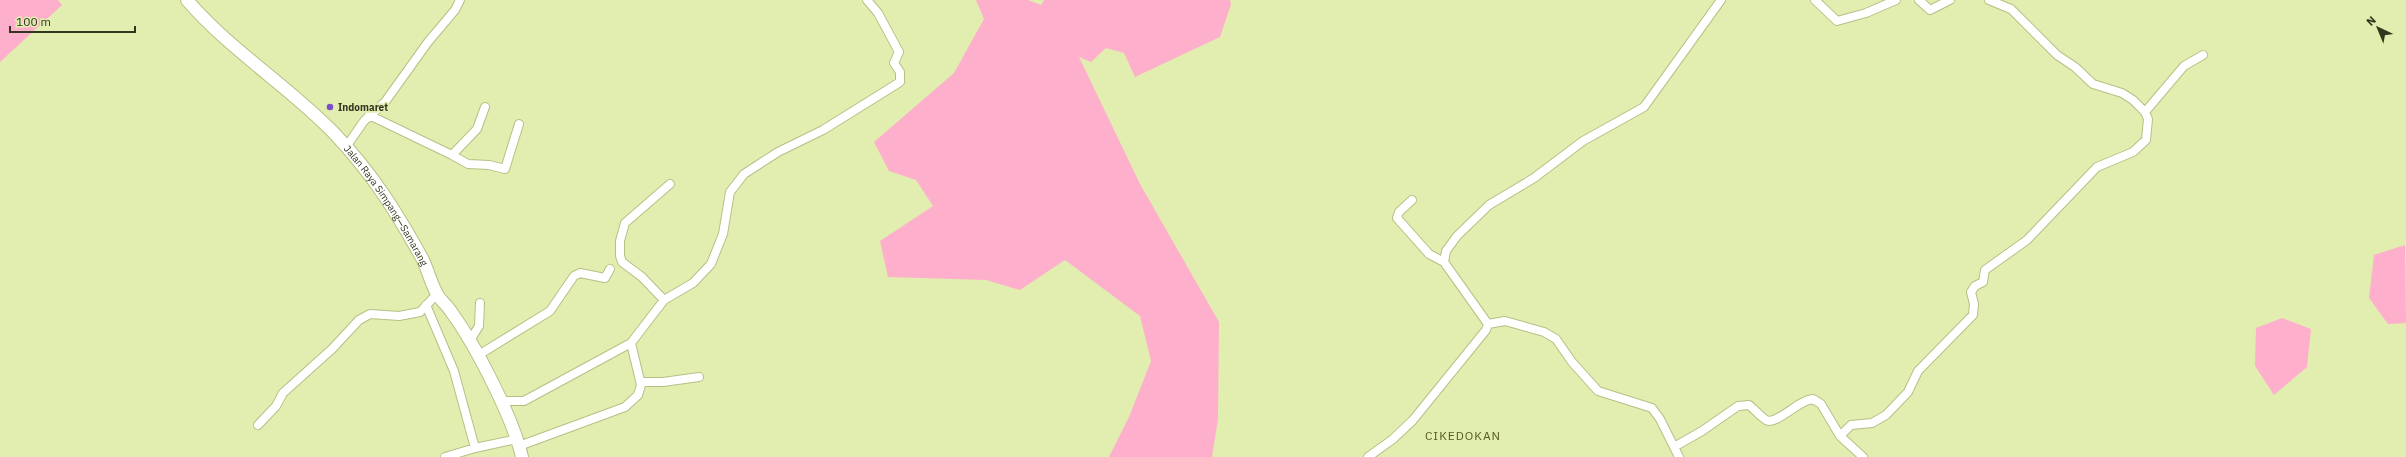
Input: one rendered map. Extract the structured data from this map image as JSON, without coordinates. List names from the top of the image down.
{
  "streets": {
    "main road": ["Jalan Raya Simpang—Samarang"]
  },
  "districts": ["CIKEDOKAN"],
  "places": ["Indomaret"],
  "scale_bar": "100 m",
  "north": "top left"
}
